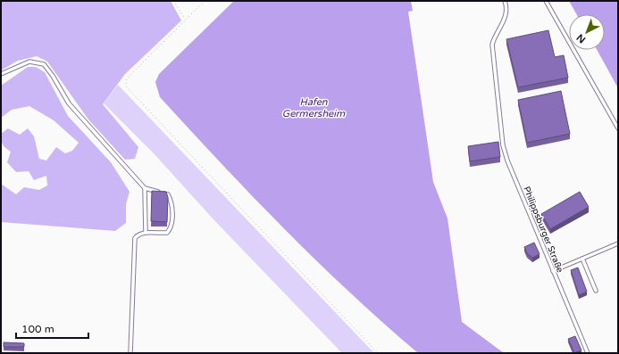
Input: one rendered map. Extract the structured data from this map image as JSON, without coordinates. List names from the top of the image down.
{
  "streets": {
    "lane": ["Philippsburger Straße"]
  },
  "water": ["Hafen Germersheim"],
  "scale_bar": "100 m",
  "north": "bottom left"
}
